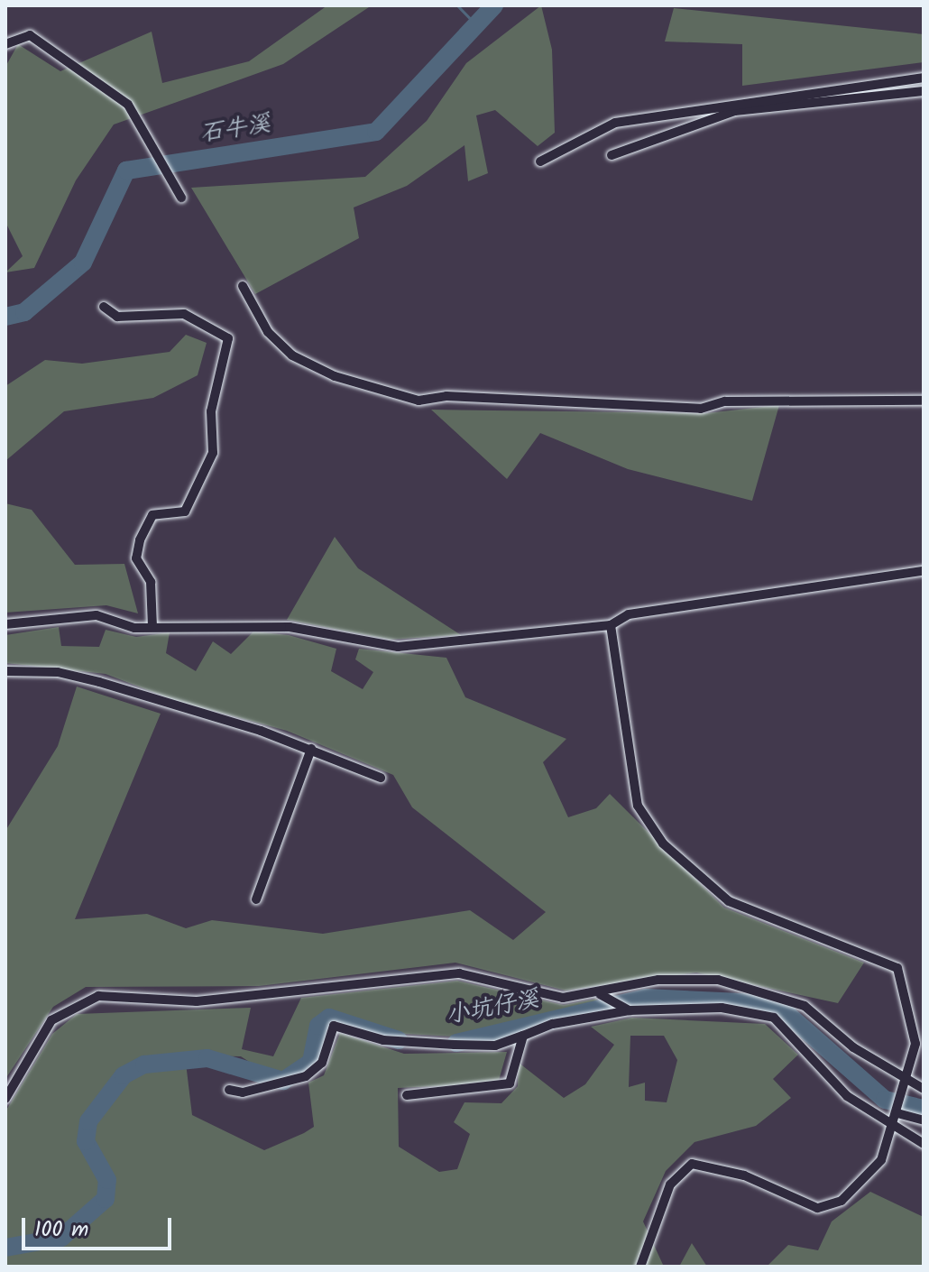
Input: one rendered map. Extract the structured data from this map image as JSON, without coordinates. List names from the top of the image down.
{
  "water": ["石牛溪", "小坑仔溪"],
  "scale_bar": "100 m"
}
